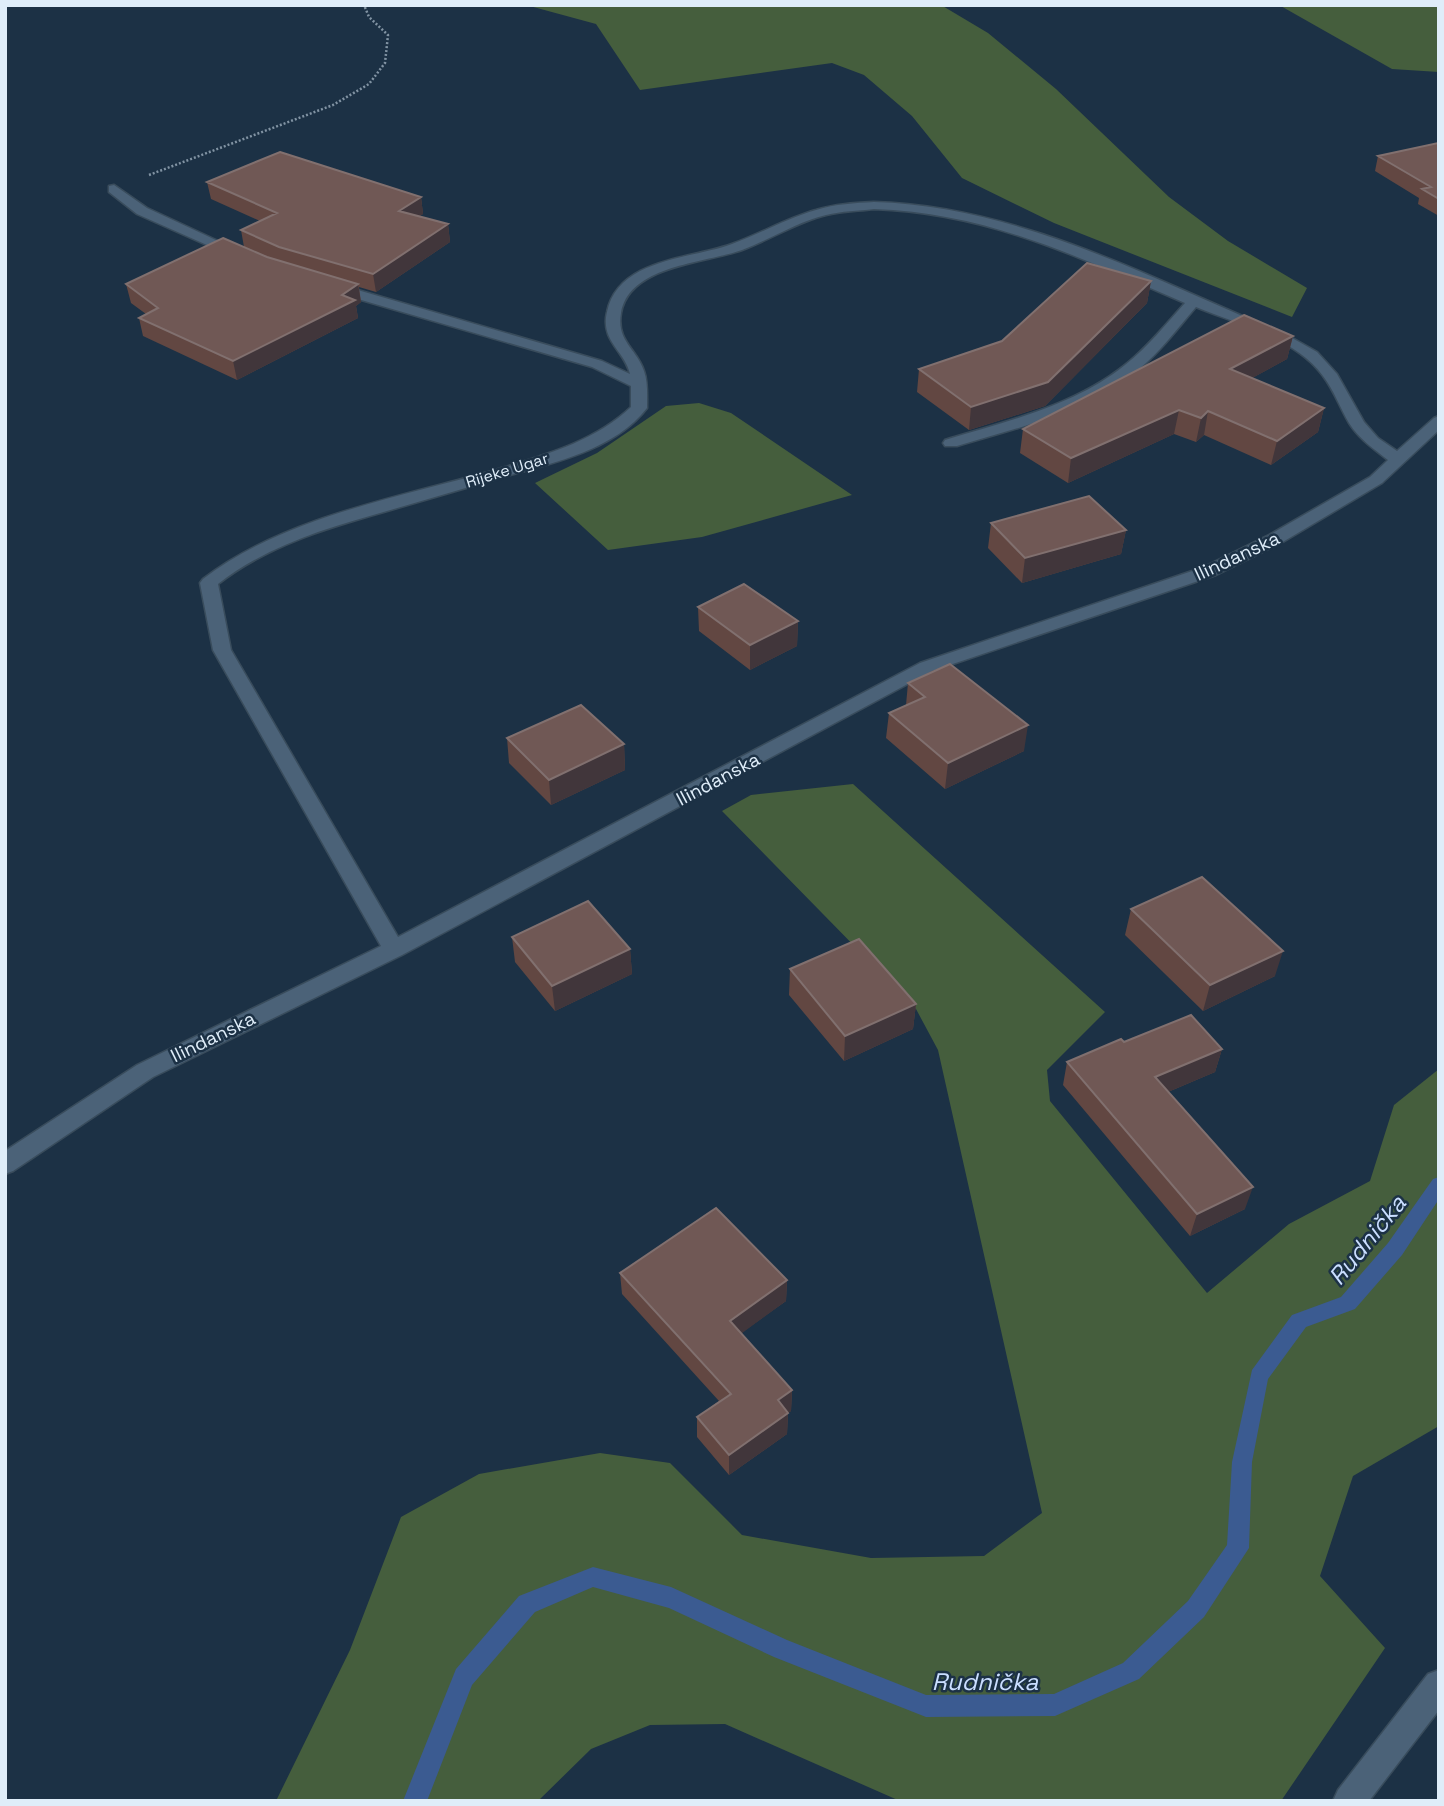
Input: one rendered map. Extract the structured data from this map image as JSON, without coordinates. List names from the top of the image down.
{
  "streets": {
    "street": ["Rijeke Ugar", "Ilindanska"]
  },
  "crossings": [
    ["Rijeke Ugar", "Ilindanska"]
  ],
  "water": ["Rudnička"]
}
